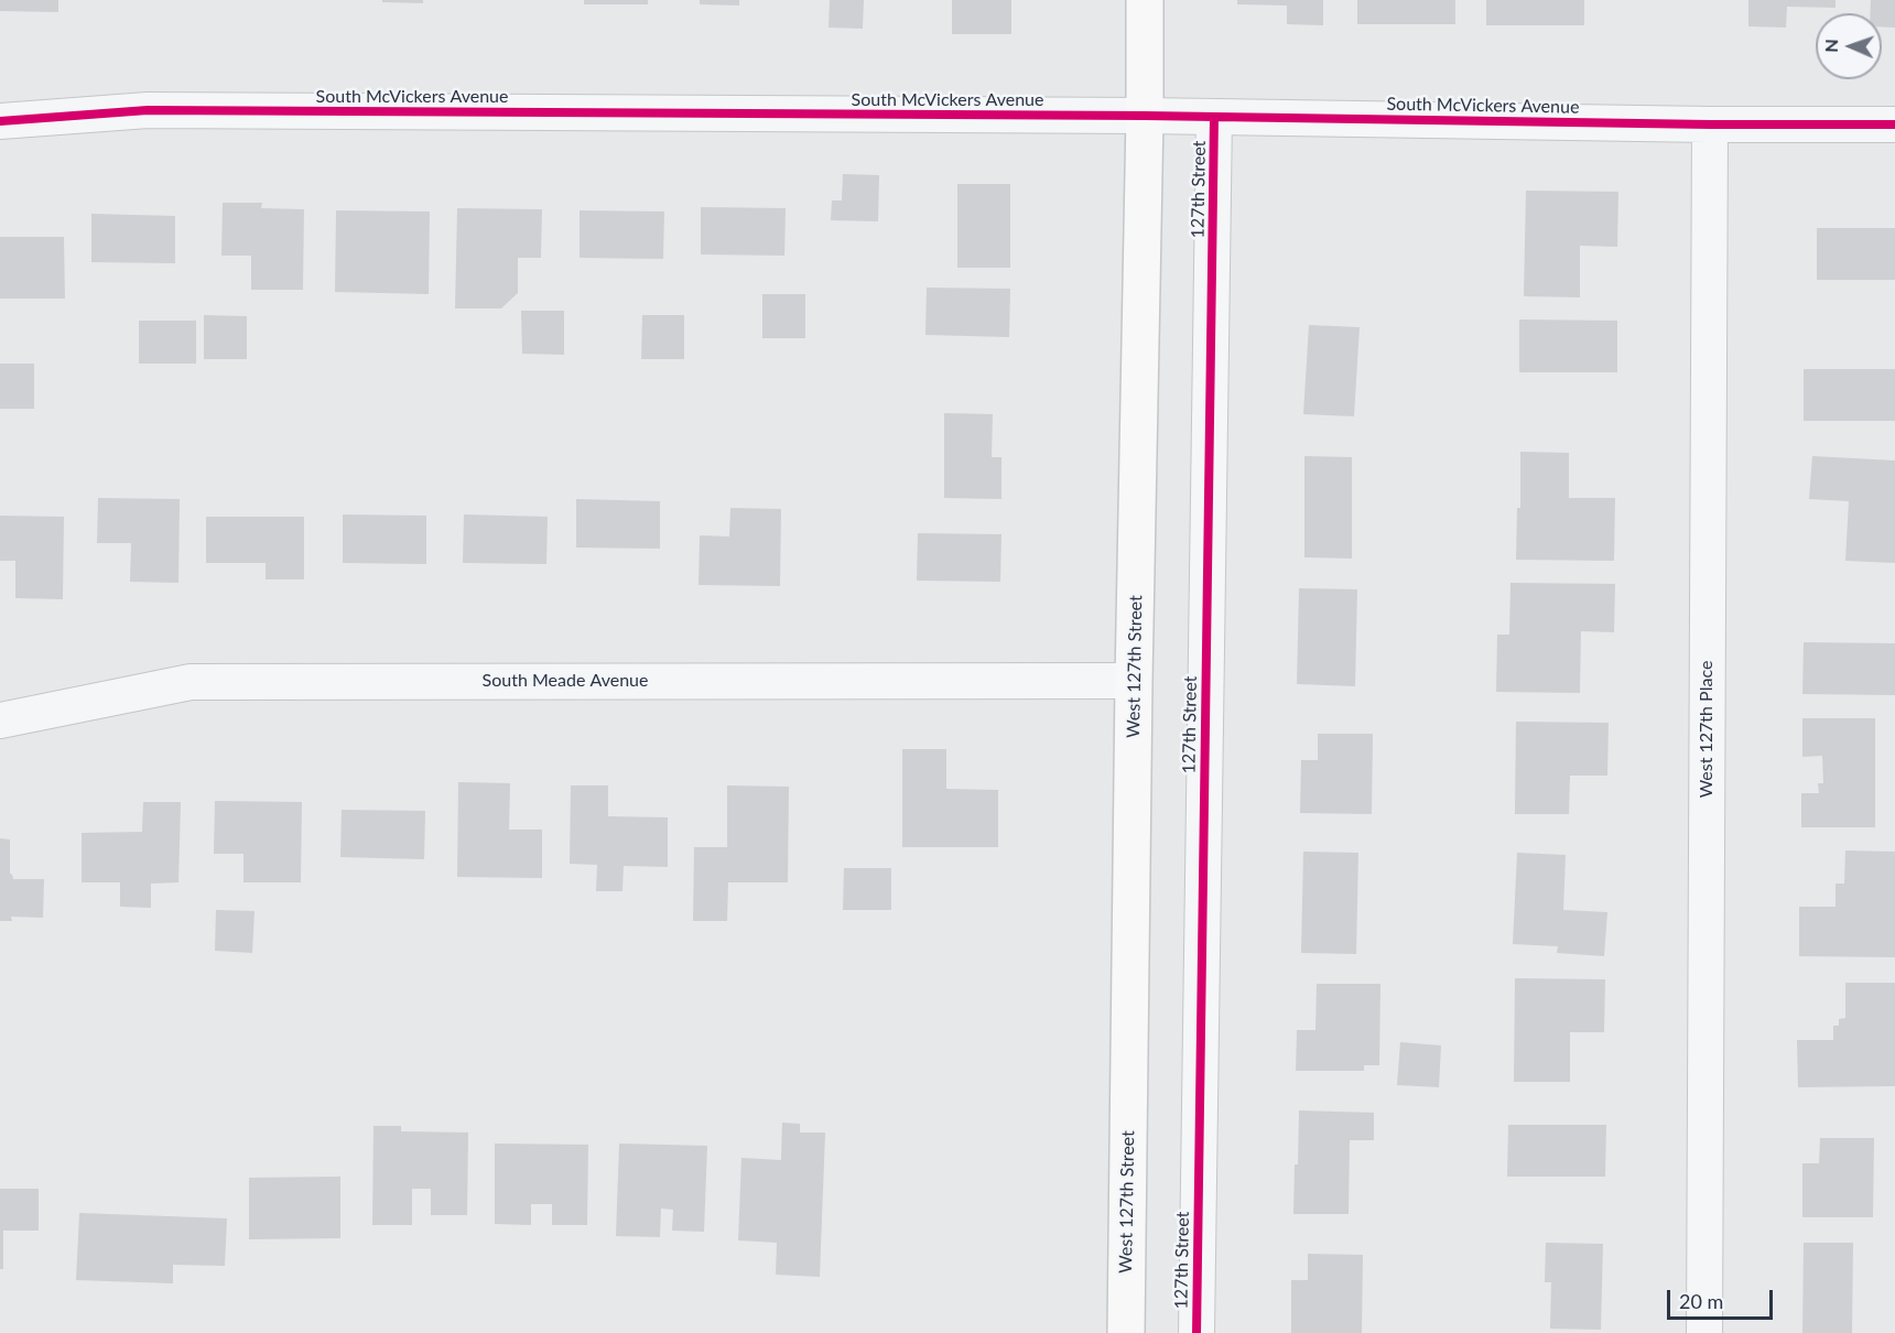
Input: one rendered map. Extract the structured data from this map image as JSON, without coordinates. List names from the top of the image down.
{
  "streets": {
    "main road": ["West 127th Street"],
    "street": [
      "South McVickers Avenue",
      "127th Street",
      "South Meade Avenue",
      "West 127th Place"
    ]
  },
  "crossings": [
    ["South McVickers Avenue", "127th Street"],
    ["South McVickers Avenue", "West 127th Street"],
    ["South McVickers Avenue", "West 127th Place"],
    ["West 127th Street", "South Meade Avenue"]
  ],
  "scale_bar": "20 m",
  "north": "left"
}
